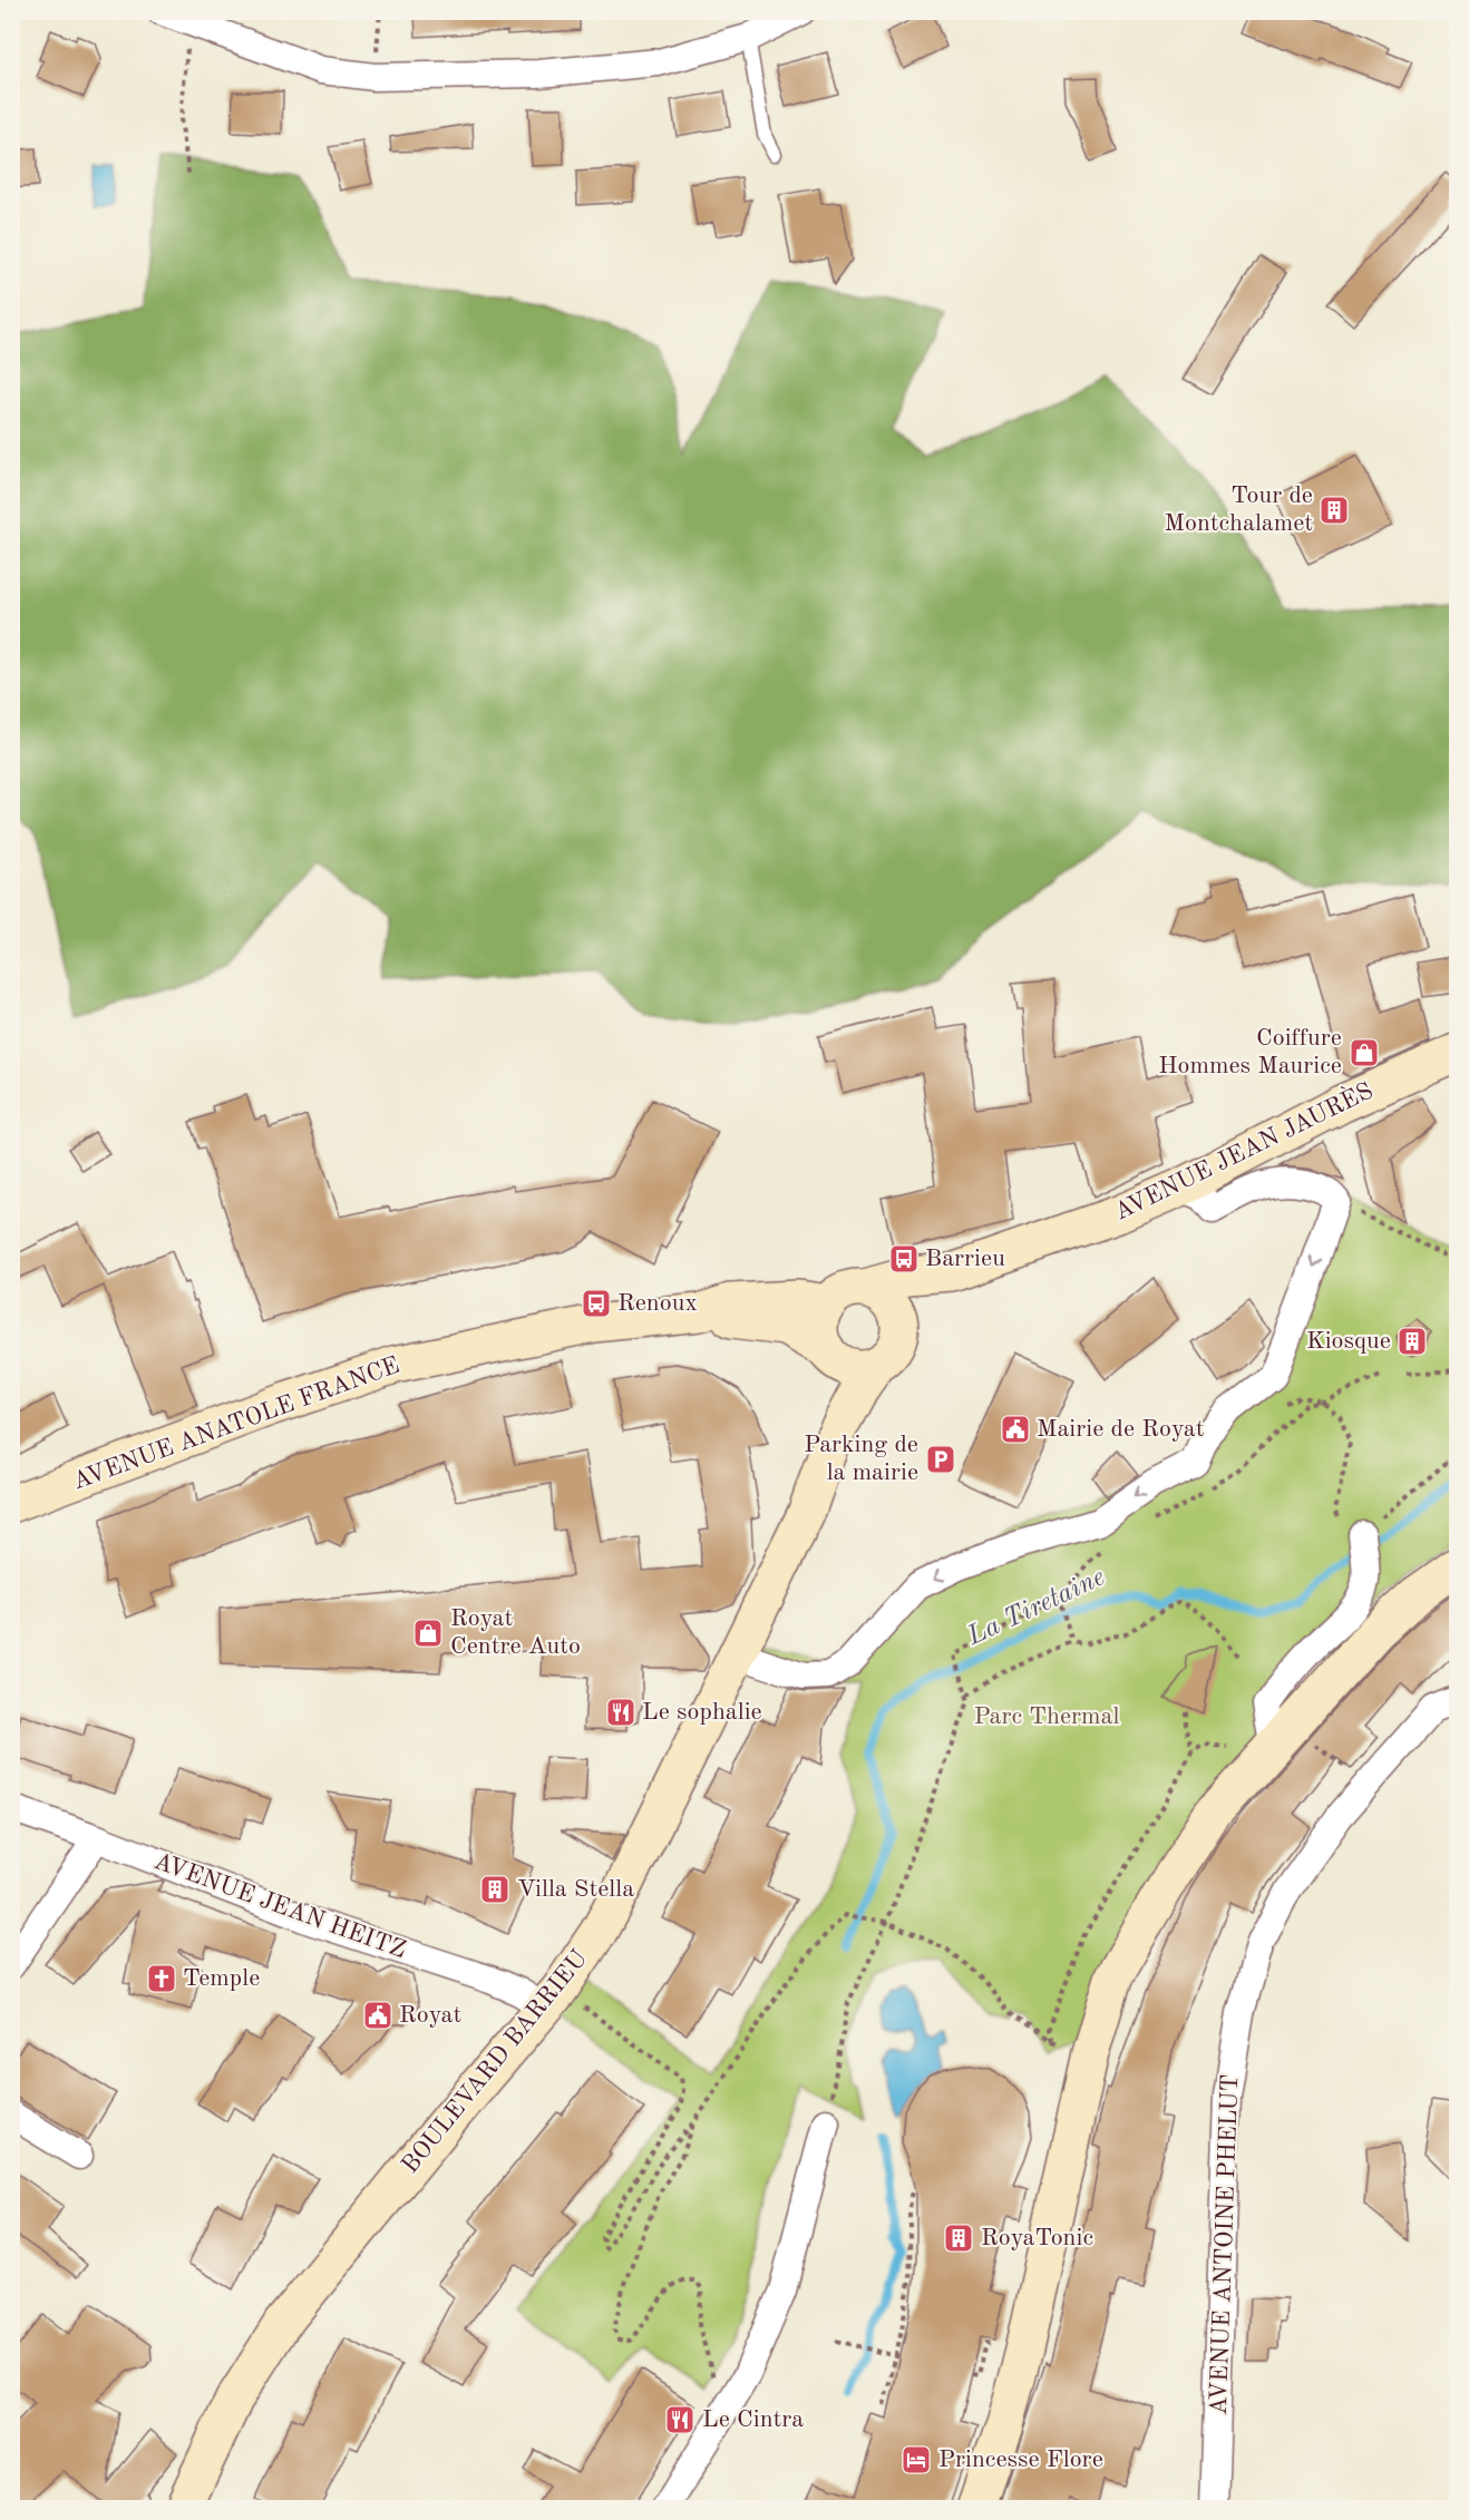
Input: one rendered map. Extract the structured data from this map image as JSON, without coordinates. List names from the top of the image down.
{
  "streets": {
    "main road": ["AVENUE JEAN JAURÈS", "AVENUE ANATOLE FRANCE", "BOULEVARD BARRIEU"],
    "street": ["AVENUE JEAN HEITZ", "AVENUE ANTOINE PHELUT"]
  },
  "crossings": [
    ["AVENUE JEAN JAURÈS", "AVENUE ANATOLE FRANCE"],
    ["AVENUE JEAN JAURÈS", "BOULEVARD BARRIEU"],
    ["AVENUE ANATOLE FRANCE", "BOULEVARD BARRIEU"],
    ["AVENUE JEAN HEITZ", "BOULEVARD BARRIEU"]
  ],
  "water": ["La Tiretaine"],
  "parks": ["Parc Thermal"],
  "places": {
    "building": [
      "Tour de Montchalamet",
      "Kiosque",
      "Villa Stella",
      "RoyaTonic"
    ],
    "shop": ["Coiffure Hommes Maurice", "Royat Centre Auto"],
    "bus stop": ["Barrieu", "Renoux"],
    "public building": ["Mairie de Royat", "Royat"],
    "parking": ["Parking de la mairie"],
    "restaurant": ["Le sophalie", "Le Cintra"],
    "church": ["Temple"],
    "hotel": ["Princesse Flore"]
  }
}
